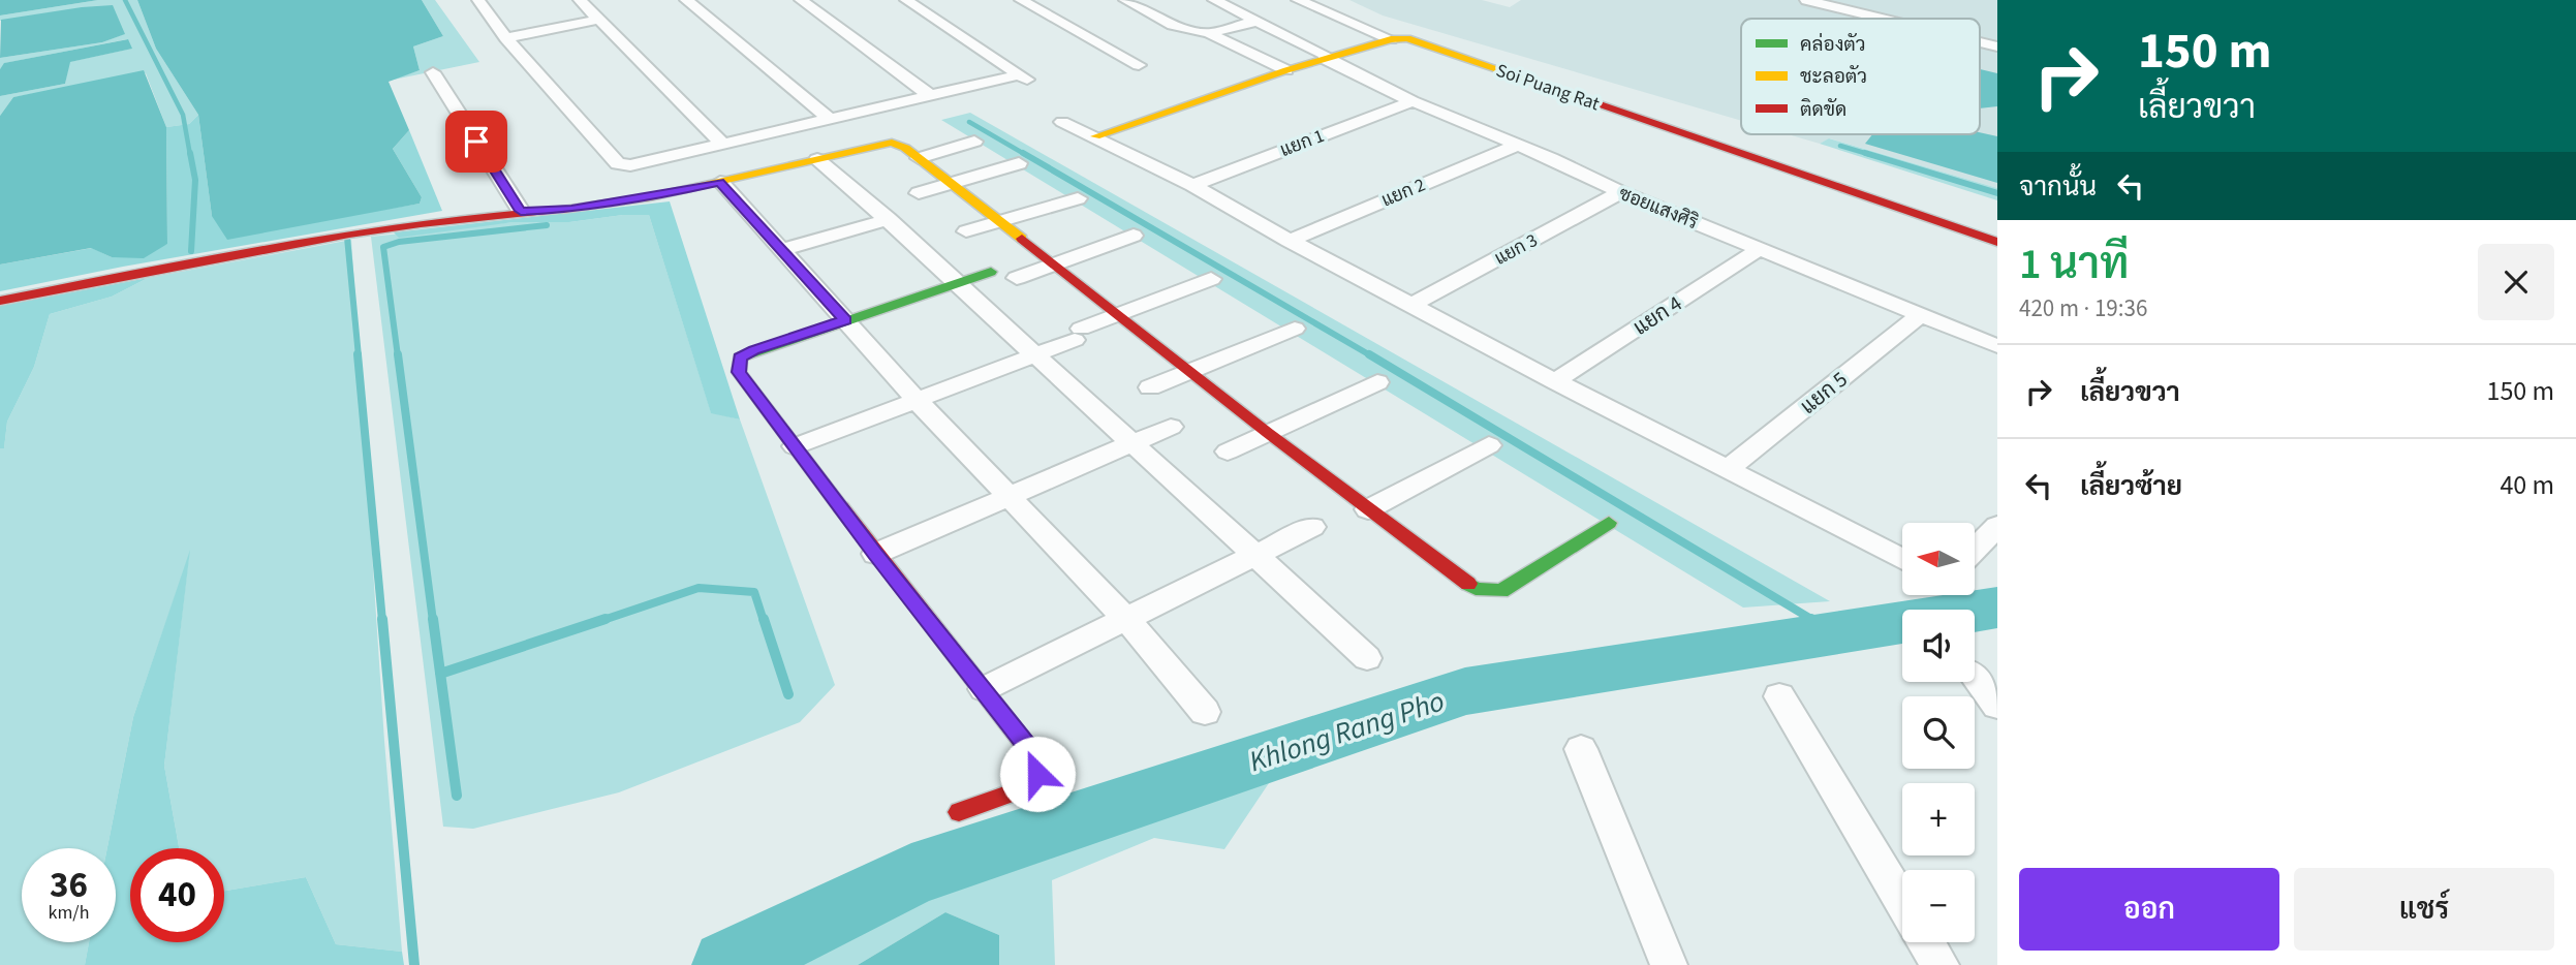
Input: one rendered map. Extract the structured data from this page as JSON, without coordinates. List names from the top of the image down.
{
  "streets": {
    "street": [
      "Soi Puang Rat",
      "แยก 1",
      "แยก 2",
      "ซอยแสงศิริ",
      "แยก 3",
      "แยก 4",
      "แยก 5"
    ]
  },
  "crossings": [
    ["Soi Puang Rat", "ซอยแสงศิริ"],
    ["แยก 1", "ซอยแสงศิริ"],
    ["แยก 2", "ซอยแสงศิริ"],
    ["ซอยแสงศิริ", "แยก 3"],
    ["ซอยแสงศิริ", "แยก 4"],
    ["ซอยแสงศิริ", "แยก 5"]
  ],
  "water": ["Khlong Rang Pho"],
  "legend": ["คล่องตัว", "ชะลอตัว", "ติดขัด"],
  "north": "left",
  "page": {
    "turn": ["150 m", "เลี้ยวขวา"],
    "then": "จากนั้น",
    "heading": ["1 นาที", "420 m · 19:36"],
    "list": [
      {
        "name": "เลี้ยวขวา",
        "value": "150 m"
      },
      {
        "name": "เลี้ยวซ้าย",
        "value": "40 m"
      }
    ],
    "map_buttons": ["+", "−"],
    "speed": "36 km/h",
    "limit": "40",
    "buttons": ["ออก", "แชร์"]
  }
}
